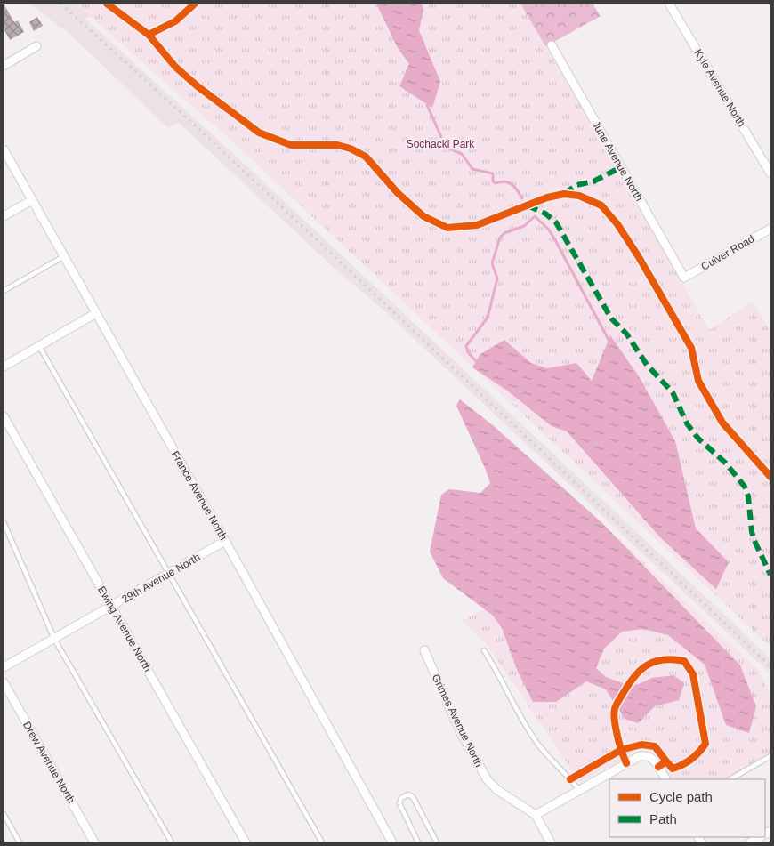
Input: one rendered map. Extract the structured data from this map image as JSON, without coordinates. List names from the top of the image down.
{
  "streets": {
    "street": [
      "Kyle Avenue North",
      "June Avenue North",
      "Culver Road",
      "France Avenue North",
      "29th Avenue North",
      "Ewing Avenue North",
      "Grimes Avenue North",
      "Drew Avenue North"
    ]
  },
  "crossings": [
    ["June Avenue North", "Culver Road"],
    ["France Avenue North", "29th Avenue North"],
    ["29th Avenue North", "Ewing Avenue North"]
  ],
  "parks": ["Sochacki Park"],
  "legend": ["Cycle path", "Path"]
}
